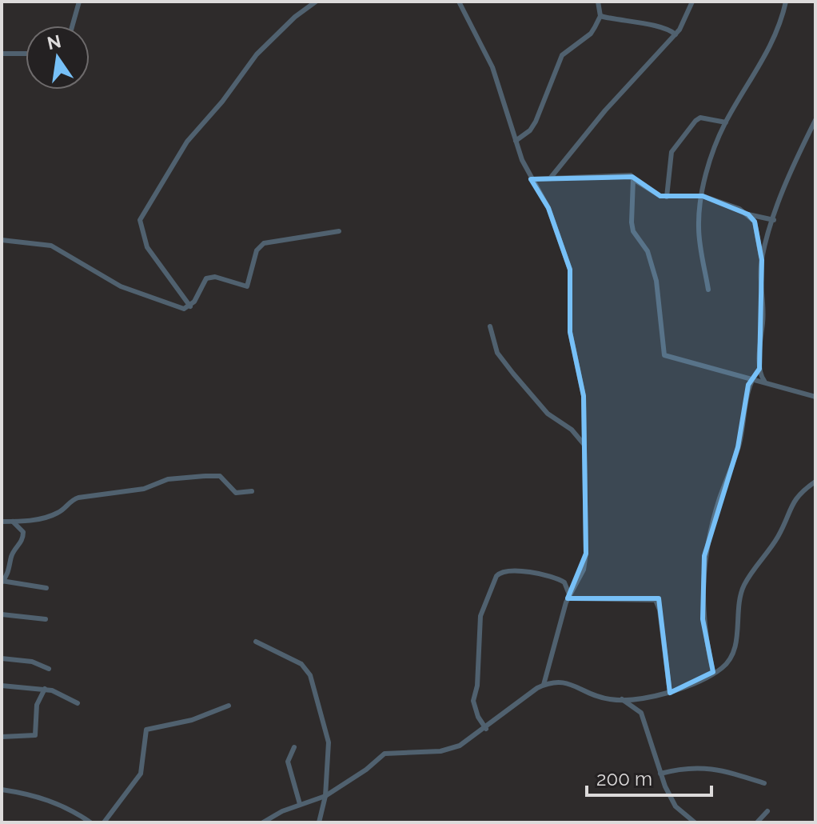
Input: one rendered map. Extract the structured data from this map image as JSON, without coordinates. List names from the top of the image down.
{
  "scale_bar": "200 m",
  "north": "top"
}
